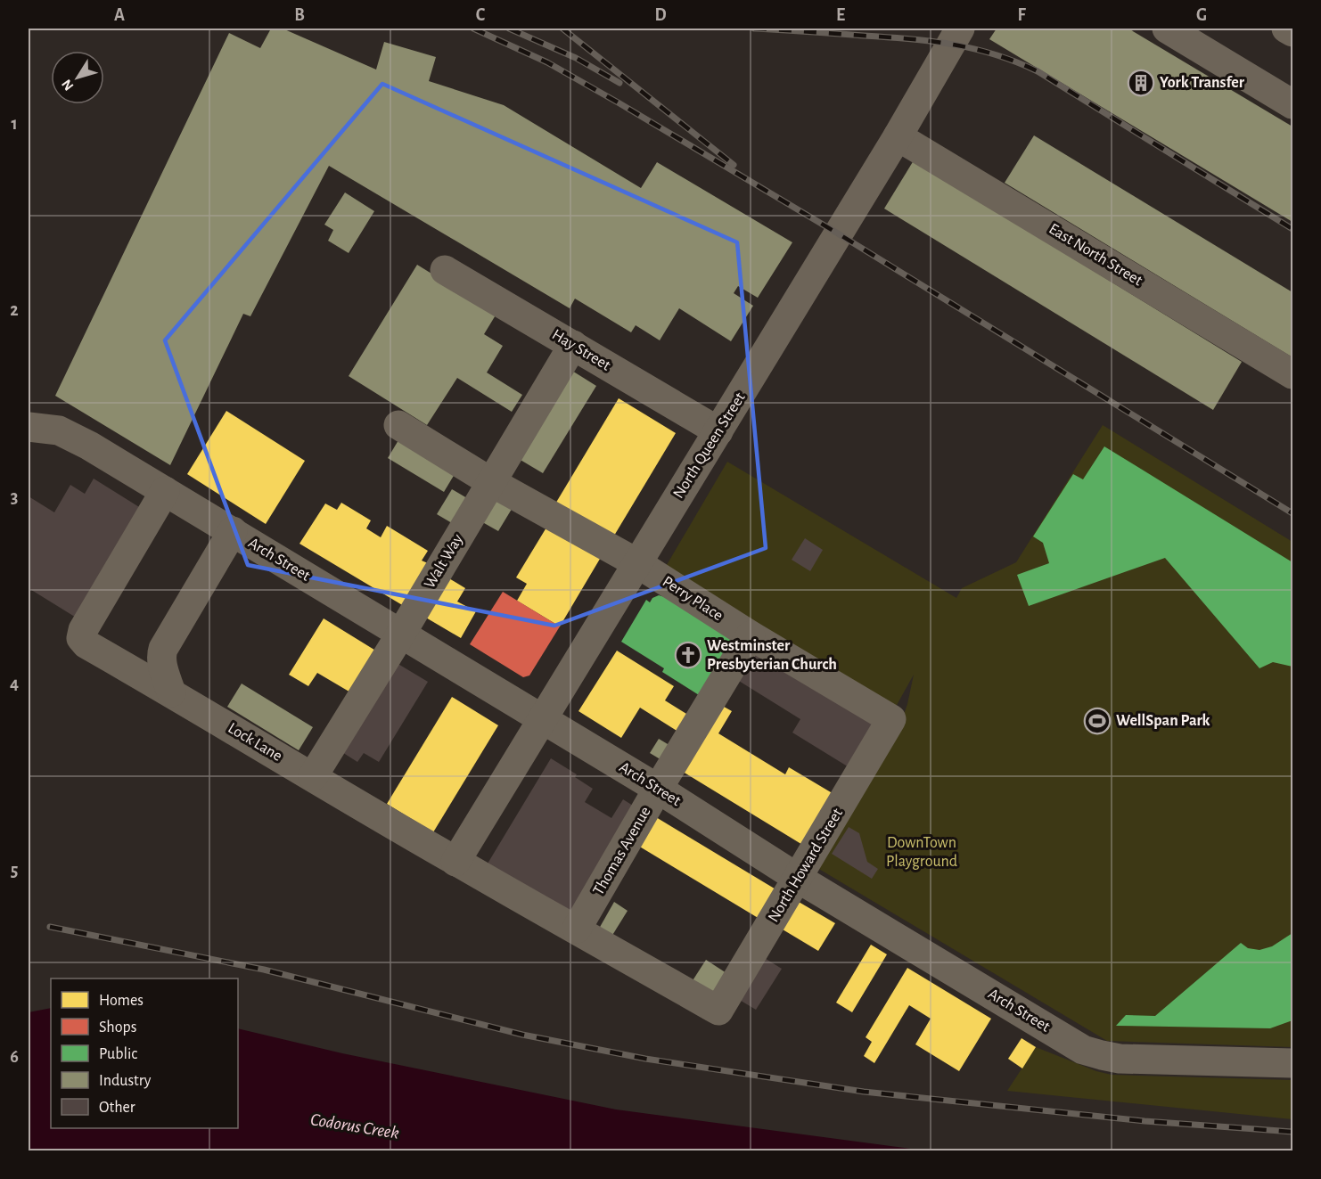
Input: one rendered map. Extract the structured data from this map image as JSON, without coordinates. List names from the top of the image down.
{
  "streets": {
    "street": [
      "East North Street",
      "Hay Street",
      "North Queen Street",
      "Arch Street",
      "Walt Way",
      "Perry Place",
      "Lock Lane",
      "Thomas Avenue",
      "North Howard Street"
    ]
  },
  "crossings": [
    ["East North Street", "North Queen Street"],
    ["Hay Street", "North Queen Street"],
    ["Hay Street", "Walt Way"],
    ["North Queen Street", "Arch Street"],
    ["North Queen Street", "Perry Place"],
    ["North Queen Street", "Lock Lane"],
    ["Arch Street", "Walt Way"],
    ["Arch Street", "Lock Lane"],
    ["Arch Street", "Thomas Avenue"],
    ["Arch Street", "North Howard Street"],
    ["Walt Way", "Perry Place"],
    ["Walt Way", "Lock Lane"],
    ["Perry Place", "Thomas Avenue"],
    ["Perry Place", "North Howard Street"],
    ["Lock Lane", "Thomas Avenue"],
    ["Lock Lane", "North Howard Street"]
  ],
  "water": ["Codorus Creek"],
  "parks": ["DownTown Playground"],
  "places": {
    "building": ["York Transfer"],
    "church": ["Westminster Presbyterian Church"],
    "sports": ["WellSpan Park"]
  },
  "legend": [
    "Homes",
    "Shops",
    "Public",
    "Industry",
    "Other"
  ],
  "north": "bottom left",
  "grid": {
    "columns": [
      "A",
      "B",
      "C",
      "D",
      "E",
      "F",
      "G"
    ],
    "rows": [
      "1",
      "2",
      "3",
      "4",
      "5",
      "6"
    ]
  }
}
